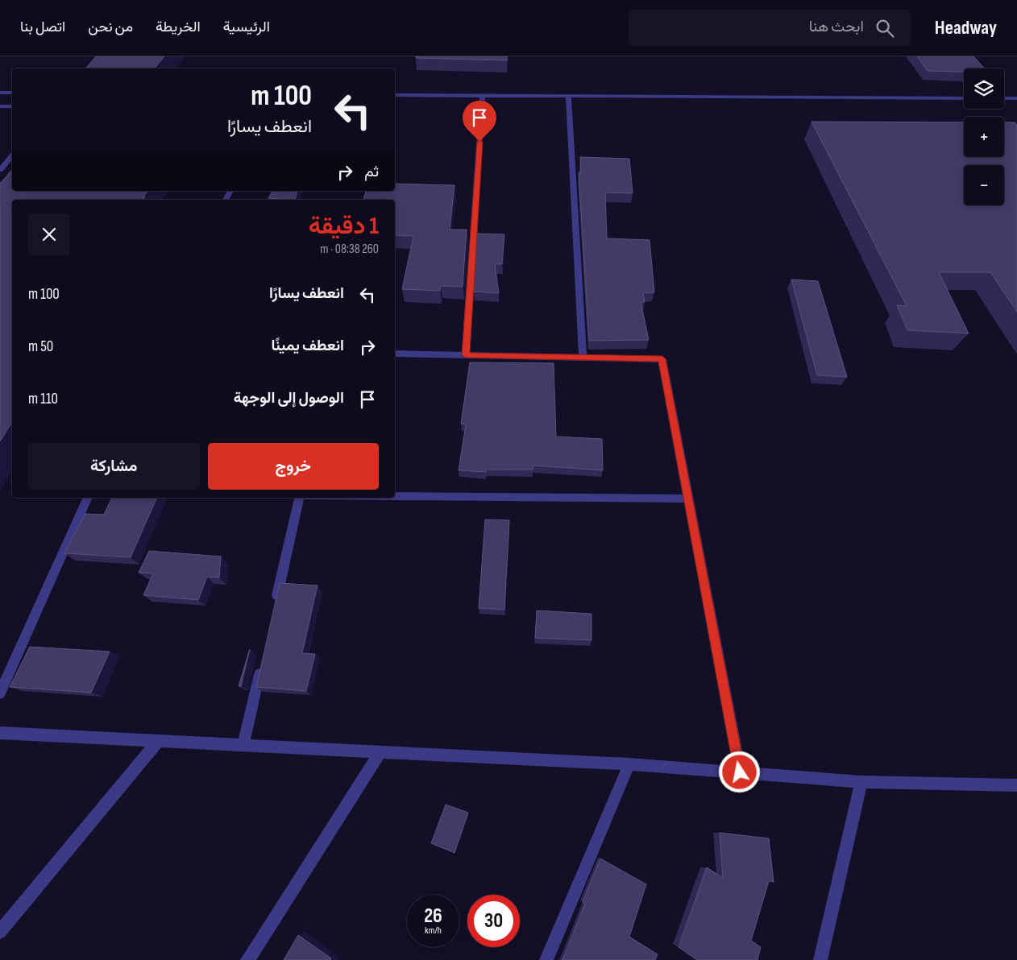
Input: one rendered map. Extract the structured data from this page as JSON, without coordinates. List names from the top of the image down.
{
  "page": {
    "header": "Headway",
    "search": "ابحث هنا",
    "nav": [
      "الرئيسية",
      "الخريطة",
      "من نحن",
      "اتصل بنا"
    ],
    "map_buttons": ["+", "−"],
    "turn": ["100 m", "انعطف يسارًا"],
    "then": "ثم",
    "heading": ["1 دقيقة", "260 m · 08:38"],
    "list": [
      {
        "name": "انعطف يسارًا",
        "value": "100 m"
      },
      {
        "name": "انعطف يمينًا",
        "value": "50 m"
      },
      {
        "name": "الوصول إلى الوجهة",
        "value": "110 m"
      }
    ],
    "buttons": ["خروج", "مشاركة"],
    "speed": "26 km/h",
    "limit": "30"
  }
}
